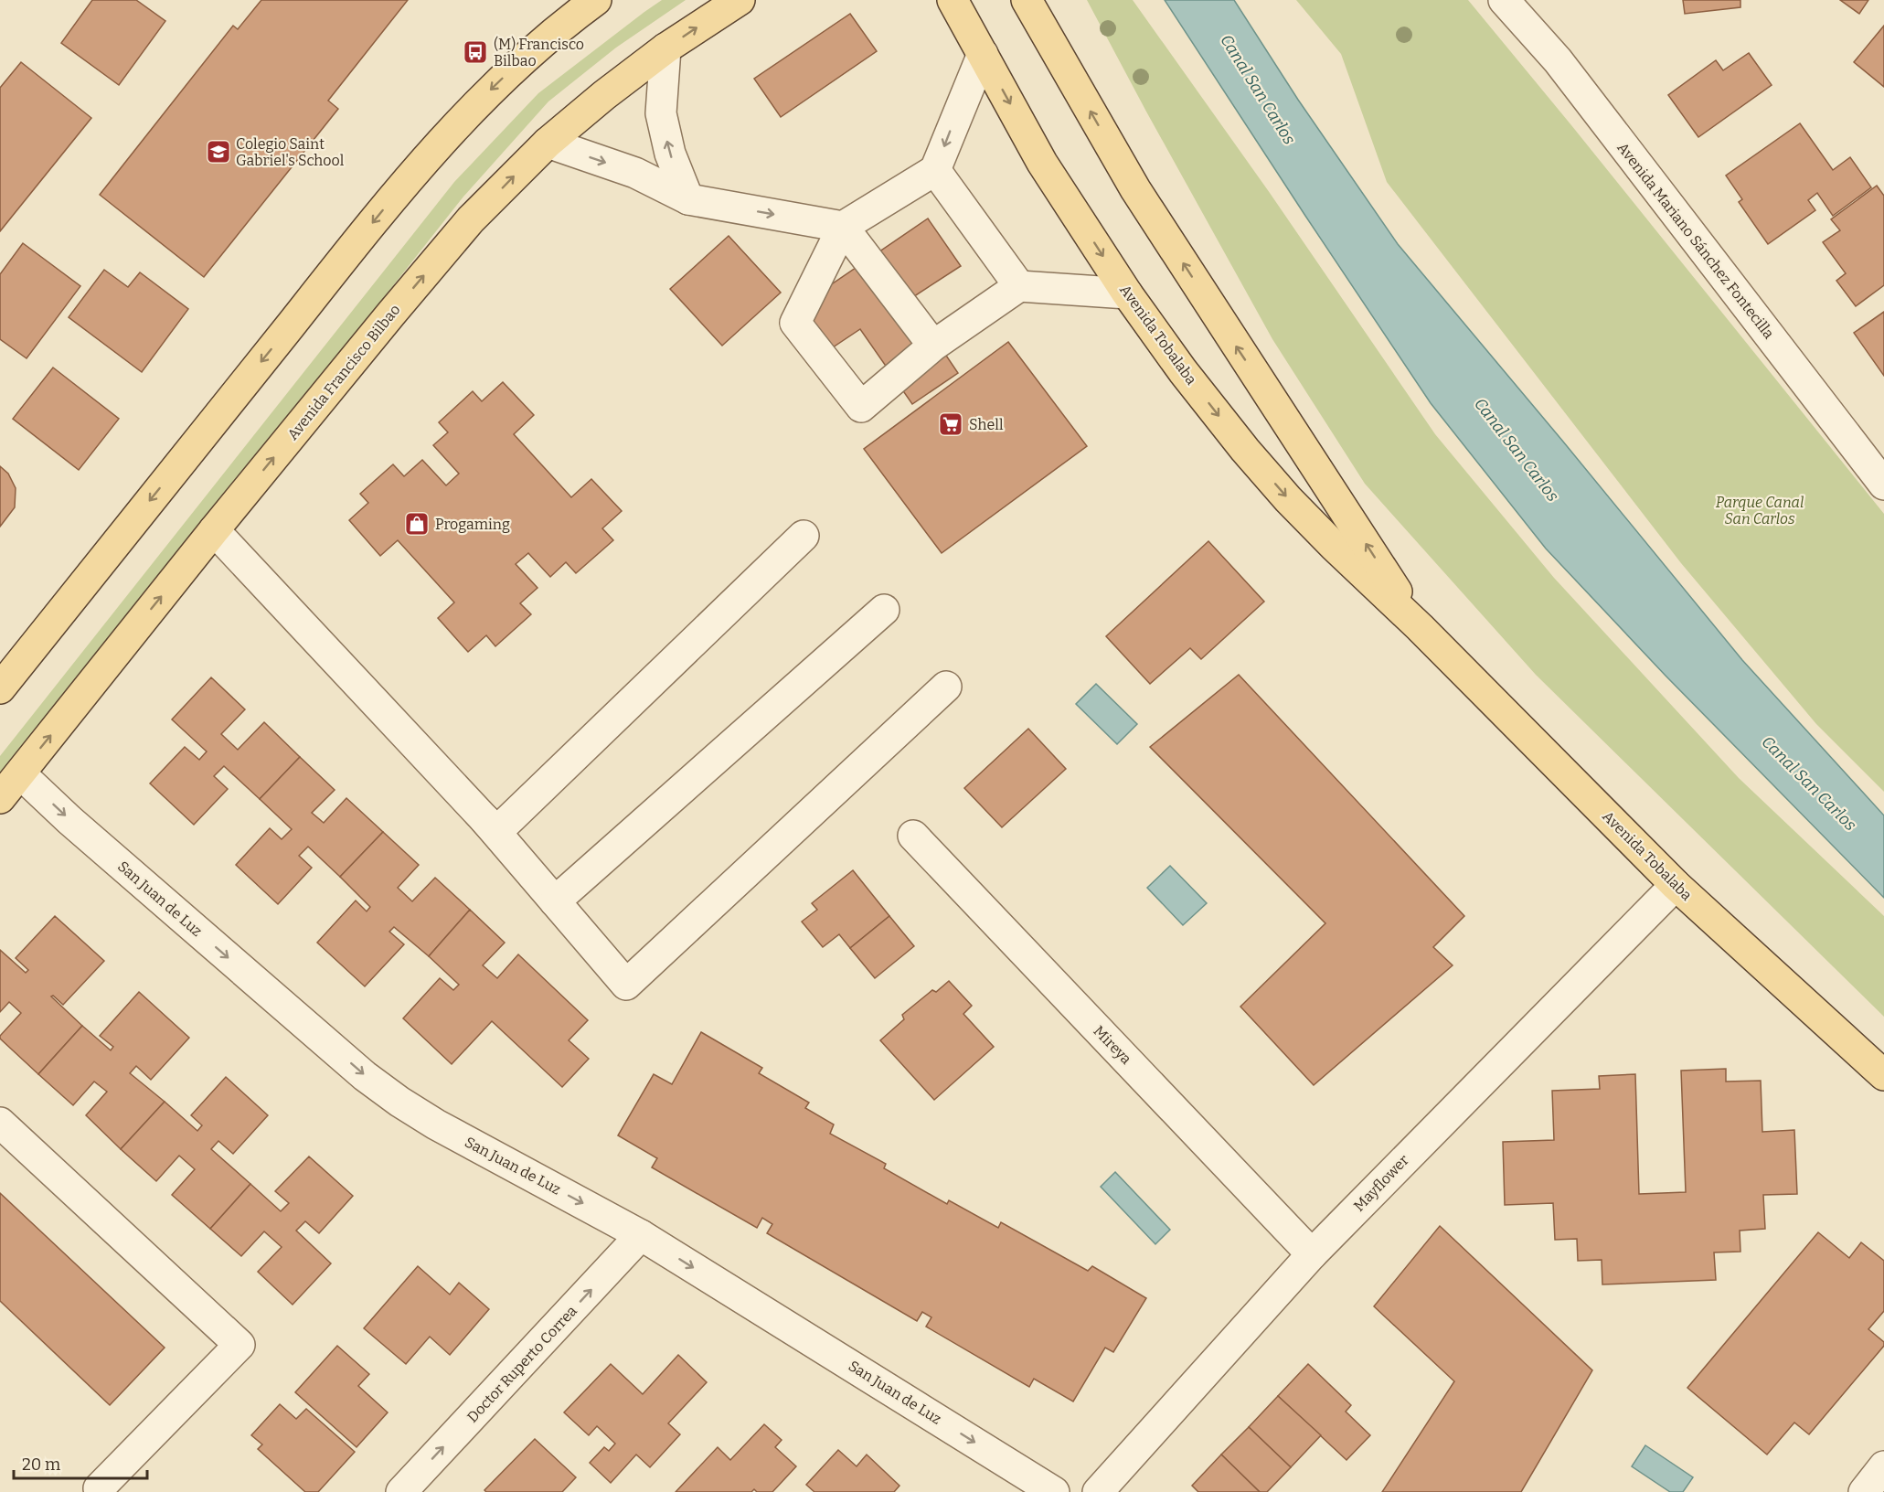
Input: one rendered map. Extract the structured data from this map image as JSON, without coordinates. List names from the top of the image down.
{
  "streets": {
    "main road": ["Avenida Tobalaba", "Avenida Francisco Bilbao"],
    "street": [
      "Avenida Mariano Sánchez Fontecilla",
      "San Juan de Luz",
      "Mireya",
      "Mayflower",
      "Doctor Ruperto Correa"
    ]
  },
  "crossings": [
    ["Avenida Tobalaba", "Mayflower"],
    ["Avenida Francisco Bilbao", "San Juan de Luz"],
    ["San Juan de Luz", "Doctor Ruperto Correa"],
    ["Mireya", "Mayflower"]
  ],
  "one_way": ["San Juan de Luz", "Doctor Ruperto Correa"],
  "water": ["Canal San Carlos"],
  "parks": ["Parque Canal San Carlos"],
  "places": {
    "bus stop": ["(M) Francisco Bilbao"],
    "school or university": ["Colegio Saint Gabriel's School"],
    "supermarket": ["Shell"],
    "shop": ["Progaming"]
  },
  "scale_bar": "20 m"
}
